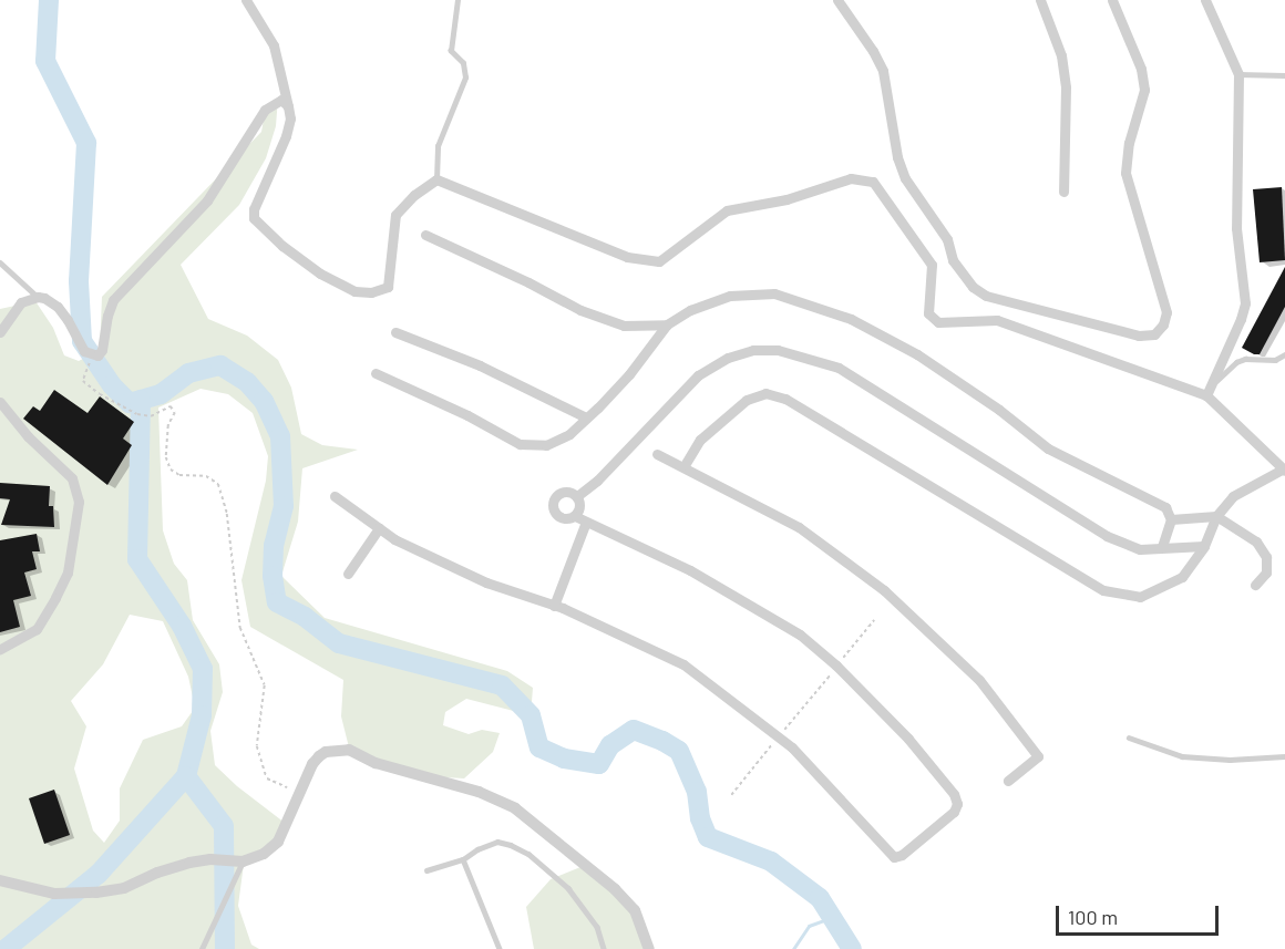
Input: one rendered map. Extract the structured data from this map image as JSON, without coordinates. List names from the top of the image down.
{
  "scale_bar": "100 m"
}
